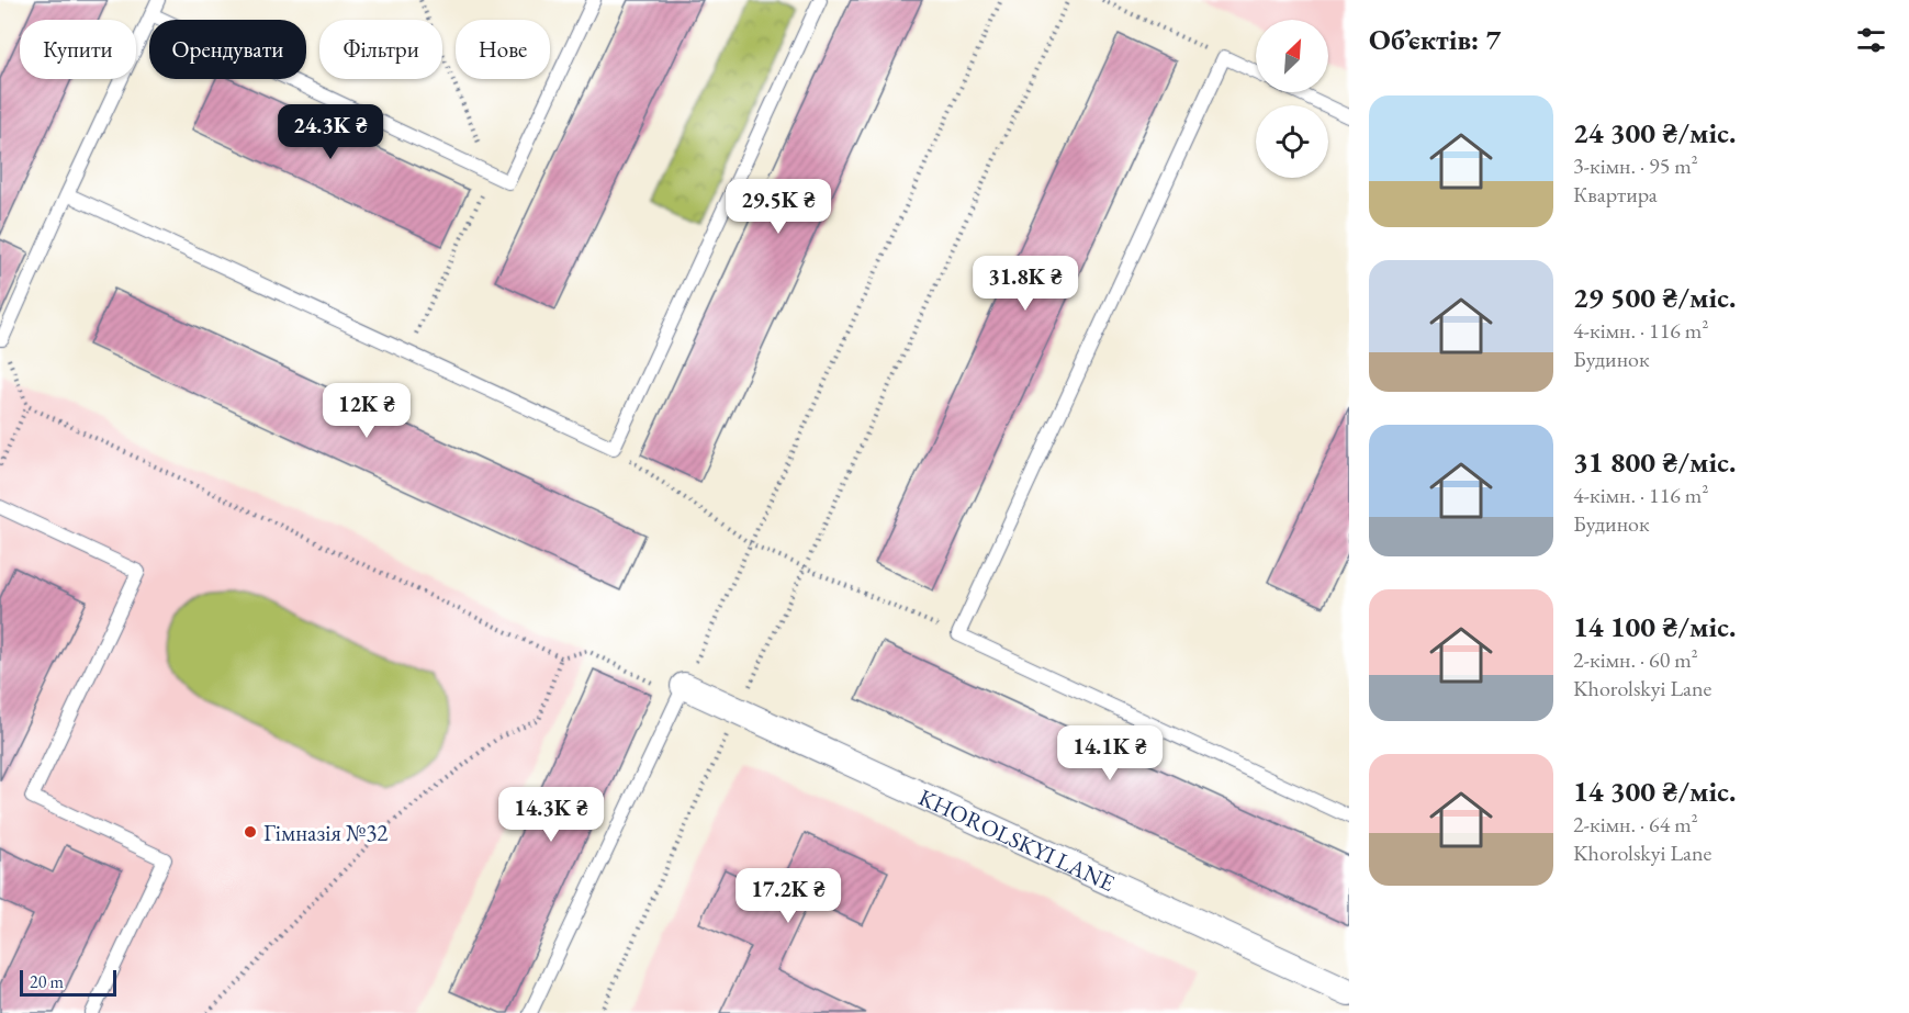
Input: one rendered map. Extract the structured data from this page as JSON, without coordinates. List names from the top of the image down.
{
  "streets": {
    "street": ["KHOROLSKYI LANE"]
  },
  "places": ["Гімназія №32"],
  "scale_bar": "20 m",
  "north": "top right",
  "page": {
    "heading": "Об’єктів: 7",
    "chip": [
      "Купити",
      "Орендувати",
      "Фільтри",
      "Нове"
    ],
    "list": [
      {
        "name": "24 300 ₴/міс.",
        "note": "3-кімн. · 95 m² · Квартира"
      },
      {
        "name": "29 500 ₴/міс.",
        "note": "4-кімн. · 116 m² · Будинок"
      },
      {
        "name": "31 800 ₴/міс.",
        "note": "4-кімн. · 116 m² · Будинок"
      },
      {
        "name": "14 100 ₴/міс.",
        "note": "2-кімн. · 60 m² · Khorolskyi Lane"
      },
      {
        "name": "14 300 ₴/міс.",
        "note": "2-кімн. · 64 m² · Khorolskyi Lane"
      }
    ],
    "price": [
      "24.3K ₴",
      "29.5K ₴",
      "31.8K ₴",
      "12K ₴",
      "14.1K ₴",
      "14.3K ₴",
      "17.2K ₴"
    ],
    "scale": "20 m"
  }
}
